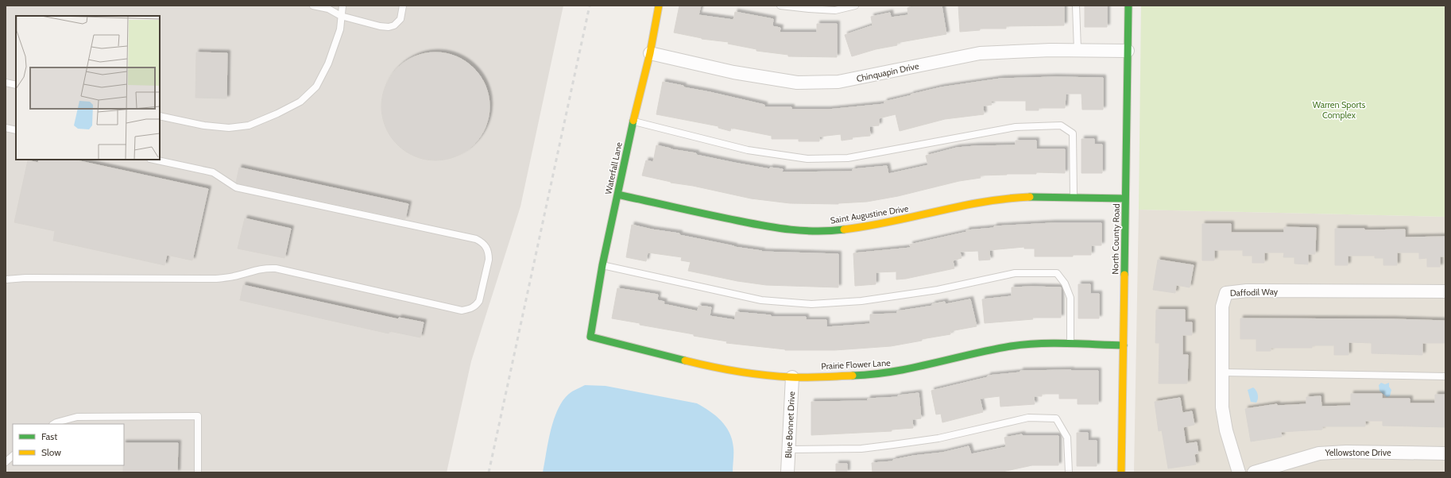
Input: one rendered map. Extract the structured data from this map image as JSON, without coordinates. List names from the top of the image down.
{
  "streets": {
    "street": [
      "Chinquapin Drive",
      "Waterfall Lane",
      "Saint Augustine Drive",
      "North County Road",
      "Daffodil Way",
      "Prairie Flower Lane",
      "Blue Bonnet Drive",
      "Yellowstone Drive"
    ]
  },
  "crossings": [
    ["Chinquapin Drive", "Waterfall Lane"],
    ["Chinquapin Drive", "North County Road"],
    ["Waterfall Lane", "Saint Augustine Drive"],
    ["Waterfall Lane", "Prairie Flower Lane"],
    ["Saint Augustine Drive", "North County Road"],
    ["North County Road", "Prairie Flower Lane"],
    ["Prairie Flower Lane", "Blue Bonnet Drive"]
  ],
  "parks": ["Warren Sports Complex"],
  "legend": ["Fast", "Slow"]
}
